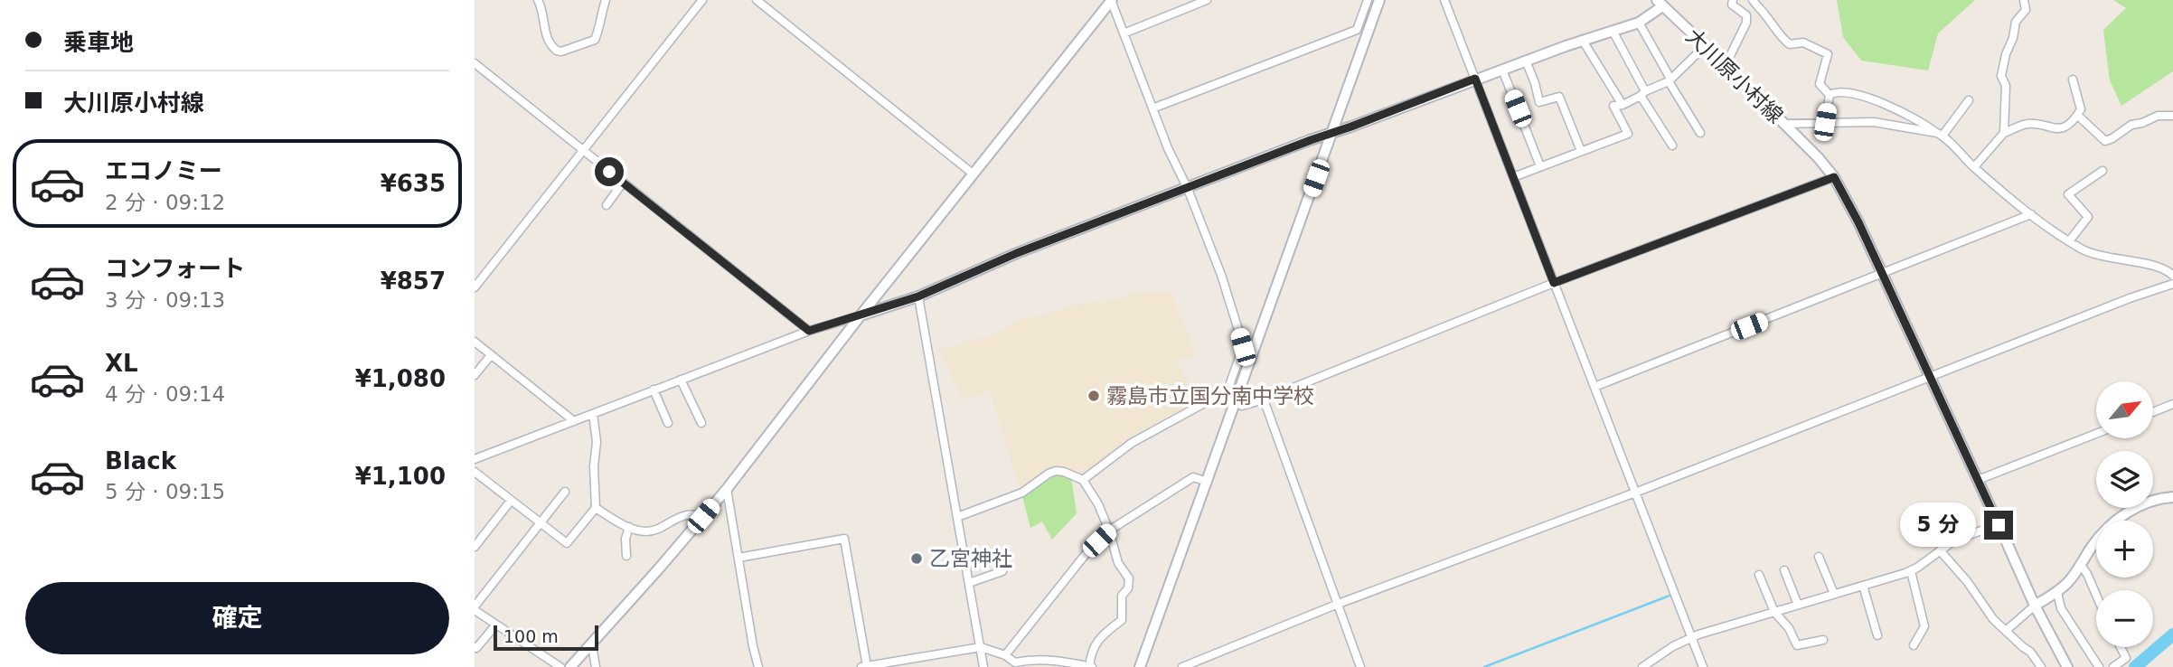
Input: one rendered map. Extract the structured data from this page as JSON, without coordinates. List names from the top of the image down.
{
  "streets": {
    "street": ["大川原小村線"]
  },
  "places": ["霧島市立国分南中学校", "乙宮神社"],
  "scale_bar": "100 m",
  "north": "top right",
  "page": {
    "banner": ["乗車地", "大川原小村線"],
    "list": [
      {
        "name": "エコノミー",
        "note": "2 分 · 09:12",
        "value": "¥635"
      },
      {
        "name": "コンフォート",
        "note": "3 分 · 09:13",
        "value": "¥857"
      },
      {
        "name": "XL",
        "note": "4 分 · 09:14",
        "value": "¥1,080"
      },
      {
        "name": "Black",
        "note": "5 分 · 09:15",
        "value": "¥1,100"
      }
    ],
    "map_buttons": ["+", "−"],
    "bubble": "5 分",
    "buttons": "確定",
    "scale": "100 m"
  }
}
